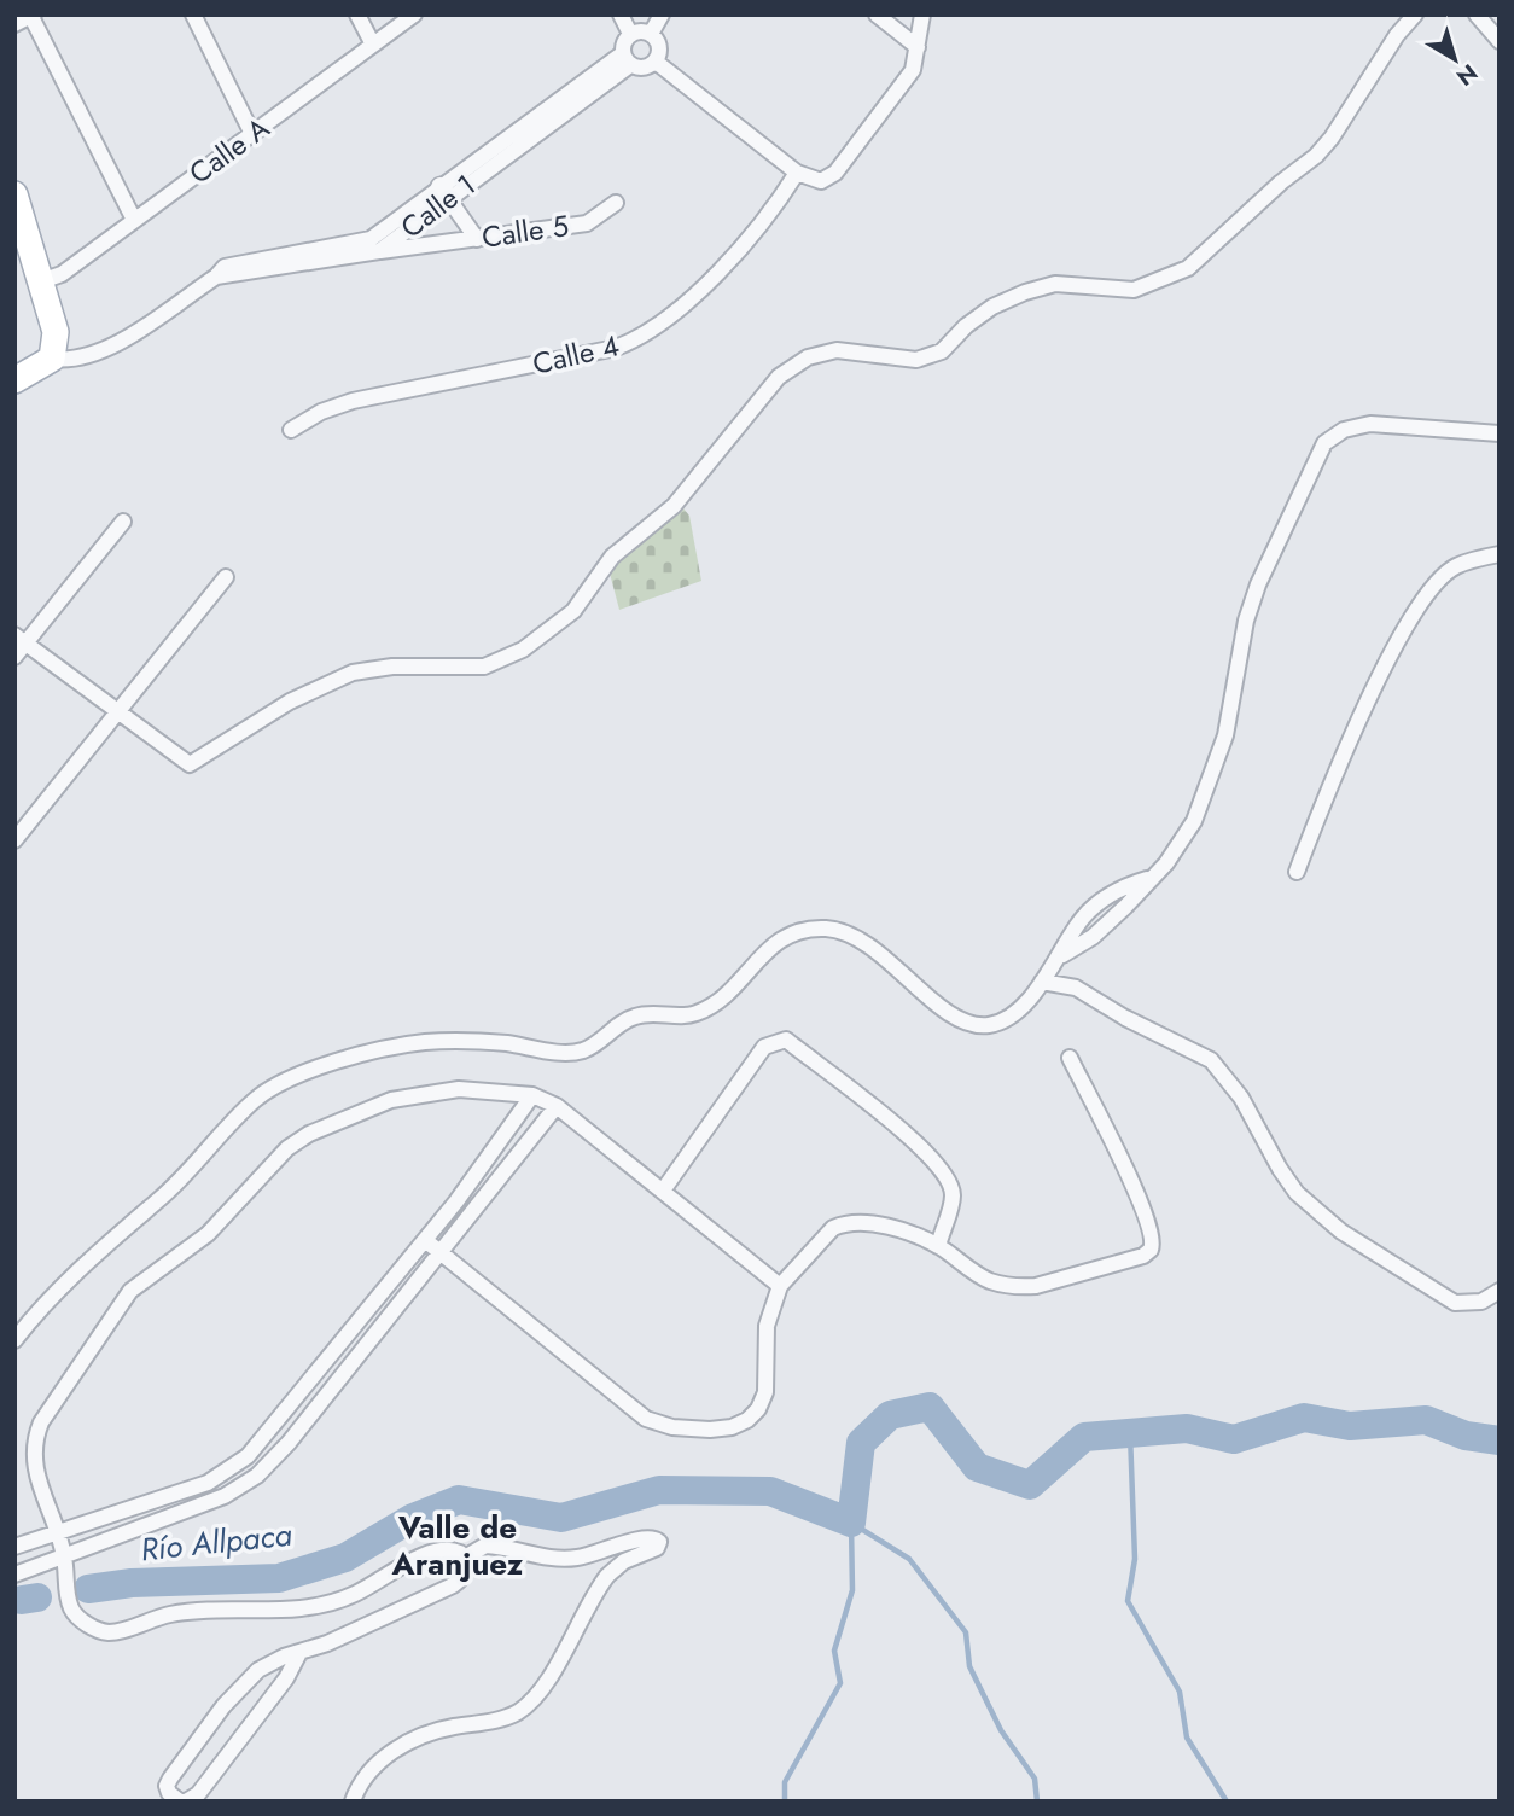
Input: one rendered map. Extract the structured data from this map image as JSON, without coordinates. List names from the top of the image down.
{
  "streets": {
    "street": [
      "Calle A",
      "Calle 1",
      "Calle 5",
      "Calle 4"
    ]
  },
  "crossings": [
    ["Calle 1", "Calle 5"]
  ],
  "districts": ["Valle de Aranjuez"],
  "water": ["Río Allpaca"],
  "north": "bottom right"
}
